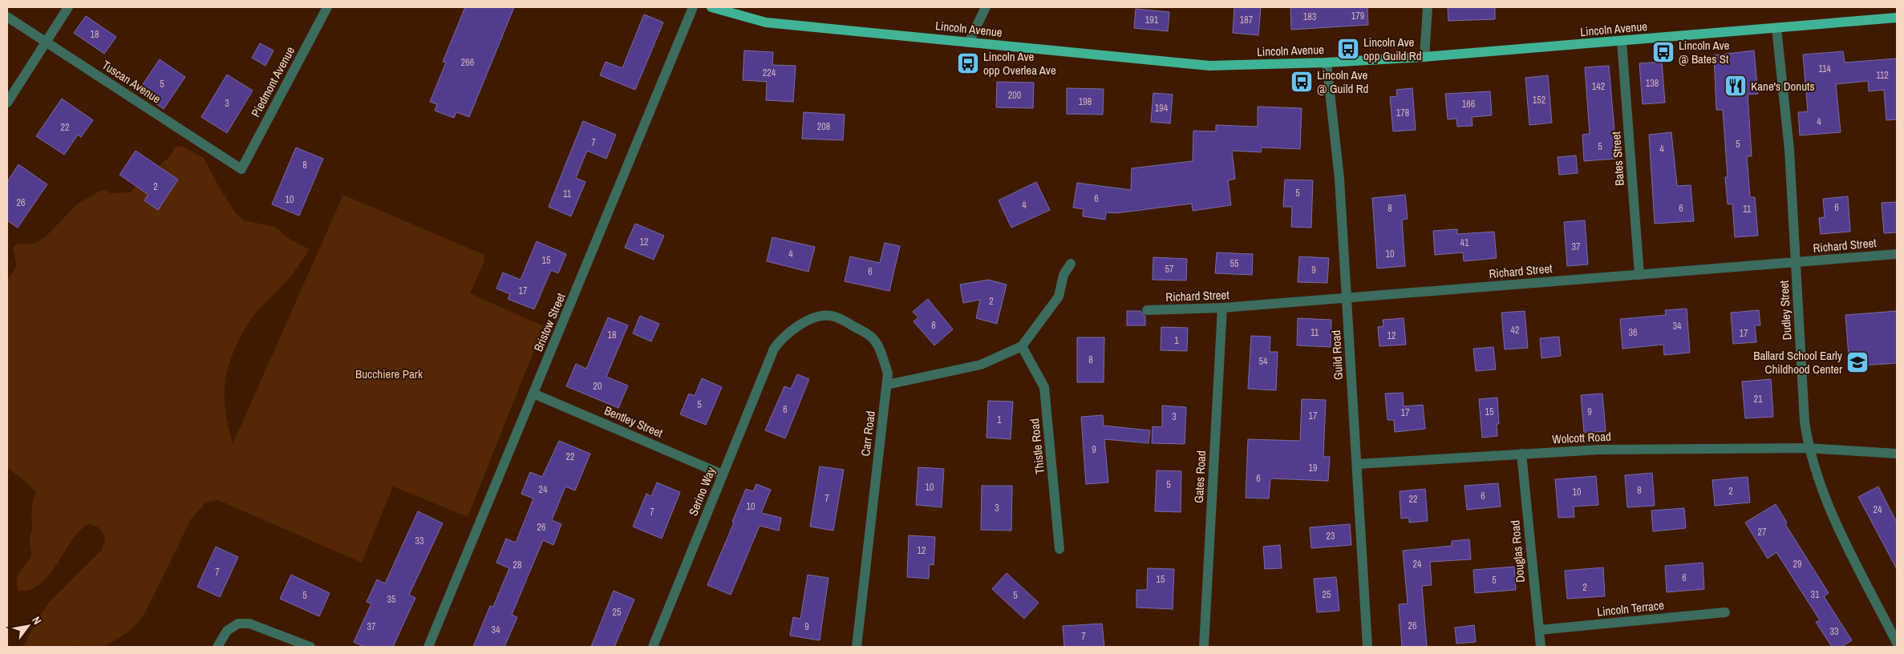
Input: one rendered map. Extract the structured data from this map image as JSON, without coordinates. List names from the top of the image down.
{
  "streets": {
    "main road": ["Lincoln Avenue"],
    "street": [
      "Tuscan Avenue",
      "Piedmont Avenue",
      "Bates Street",
      "Richard Street",
      "Dudley Street",
      "Bristow Street",
      "Guild Road",
      "Bentley Street",
      "Carr Road",
      "Wolcott Road",
      "Thistle Road",
      "Gates Road",
      "Serino Way",
      "Douglas Road",
      "Lincoln Terrace"
    ]
  },
  "crossings": [
    ["Lincoln Avenue", "Bates Street"],
    ["Lincoln Avenue", "Dudley Street"],
    ["Lincoln Avenue", "Guild Road"],
    ["Tuscan Avenue", "Piedmont Avenue"],
    ["Bates Street", "Richard Street"],
    ["Richard Street", "Dudley Street"],
    ["Richard Street", "Guild Road"],
    ["Richard Street", "Gates Road"],
    ["Dudley Street", "Wolcott Road"],
    ["Bristow Street", "Bentley Street"],
    ["Guild Road", "Wolcott Road"],
    ["Bentley Street", "Serino Way"],
    ["Carr Road", "Serino Way"],
    ["Wolcott Road", "Douglas Road"],
    ["Douglas Road", "Lincoln Terrace"]
  ],
  "parks": ["Bucchiere Park"],
  "places": {
    "bus stop": [
      "Lincoln Ave opp Guild Rd",
      "Lincoln Ave @ Bates St",
      "Lincoln Ave opp Overlea Ave",
      "Lincoln Ave @ Guild Rd"
    ],
    "restaurant": ["Kane's Donuts"],
    "school or university": ["Ballard School Early Childhood Center"]
  },
  "house_numbers": [
    "179",
    "183",
    "191",
    "187",
    "18",
    "266",
    "114",
    "224",
    "112",
    "138",
    "5",
    "142",
    "200",
    "152",
    "198",
    "3",
    "166",
    "194",
    "178",
    "4",
    "208",
    "22",
    "7",
    "5",
    "5",
    "4",
    "8",
    "2",
    "5",
    "11",
    "6",
    "10",
    "26",
    "4",
    "6",
    "8",
    "6",
    "11",
    "12",
    "41",
    "37",
    "4",
    "10",
    "15",
    "55",
    "57",
    "9",
    "6",
    "17",
    "2",
    "8",
    "34",
    "42",
    "11",
    "36",
    "17",
    "18",
    "12",
    "1",
    "8",
    "54",
    "20",
    "21",
    "5",
    "6",
    "15",
    "9",
    "17",
    "17",
    "3",
    "1",
    "9",
    "22",
    "19",
    "6",
    "5",
    "10",
    "24",
    "8",
    "2",
    "10",
    "6",
    "7",
    "22",
    "10",
    "3",
    "24",
    "7",
    "26",
    "27",
    "23",
    "33",
    "12",
    "24",
    "29",
    "28",
    "7",
    "6",
    "15",
    "5",
    "2",
    "25",
    "31",
    "5",
    "5",
    "35",
    "25",
    "26",
    "37",
    "9",
    "34",
    "33",
    "7"
  ],
  "north": "top right"
}
